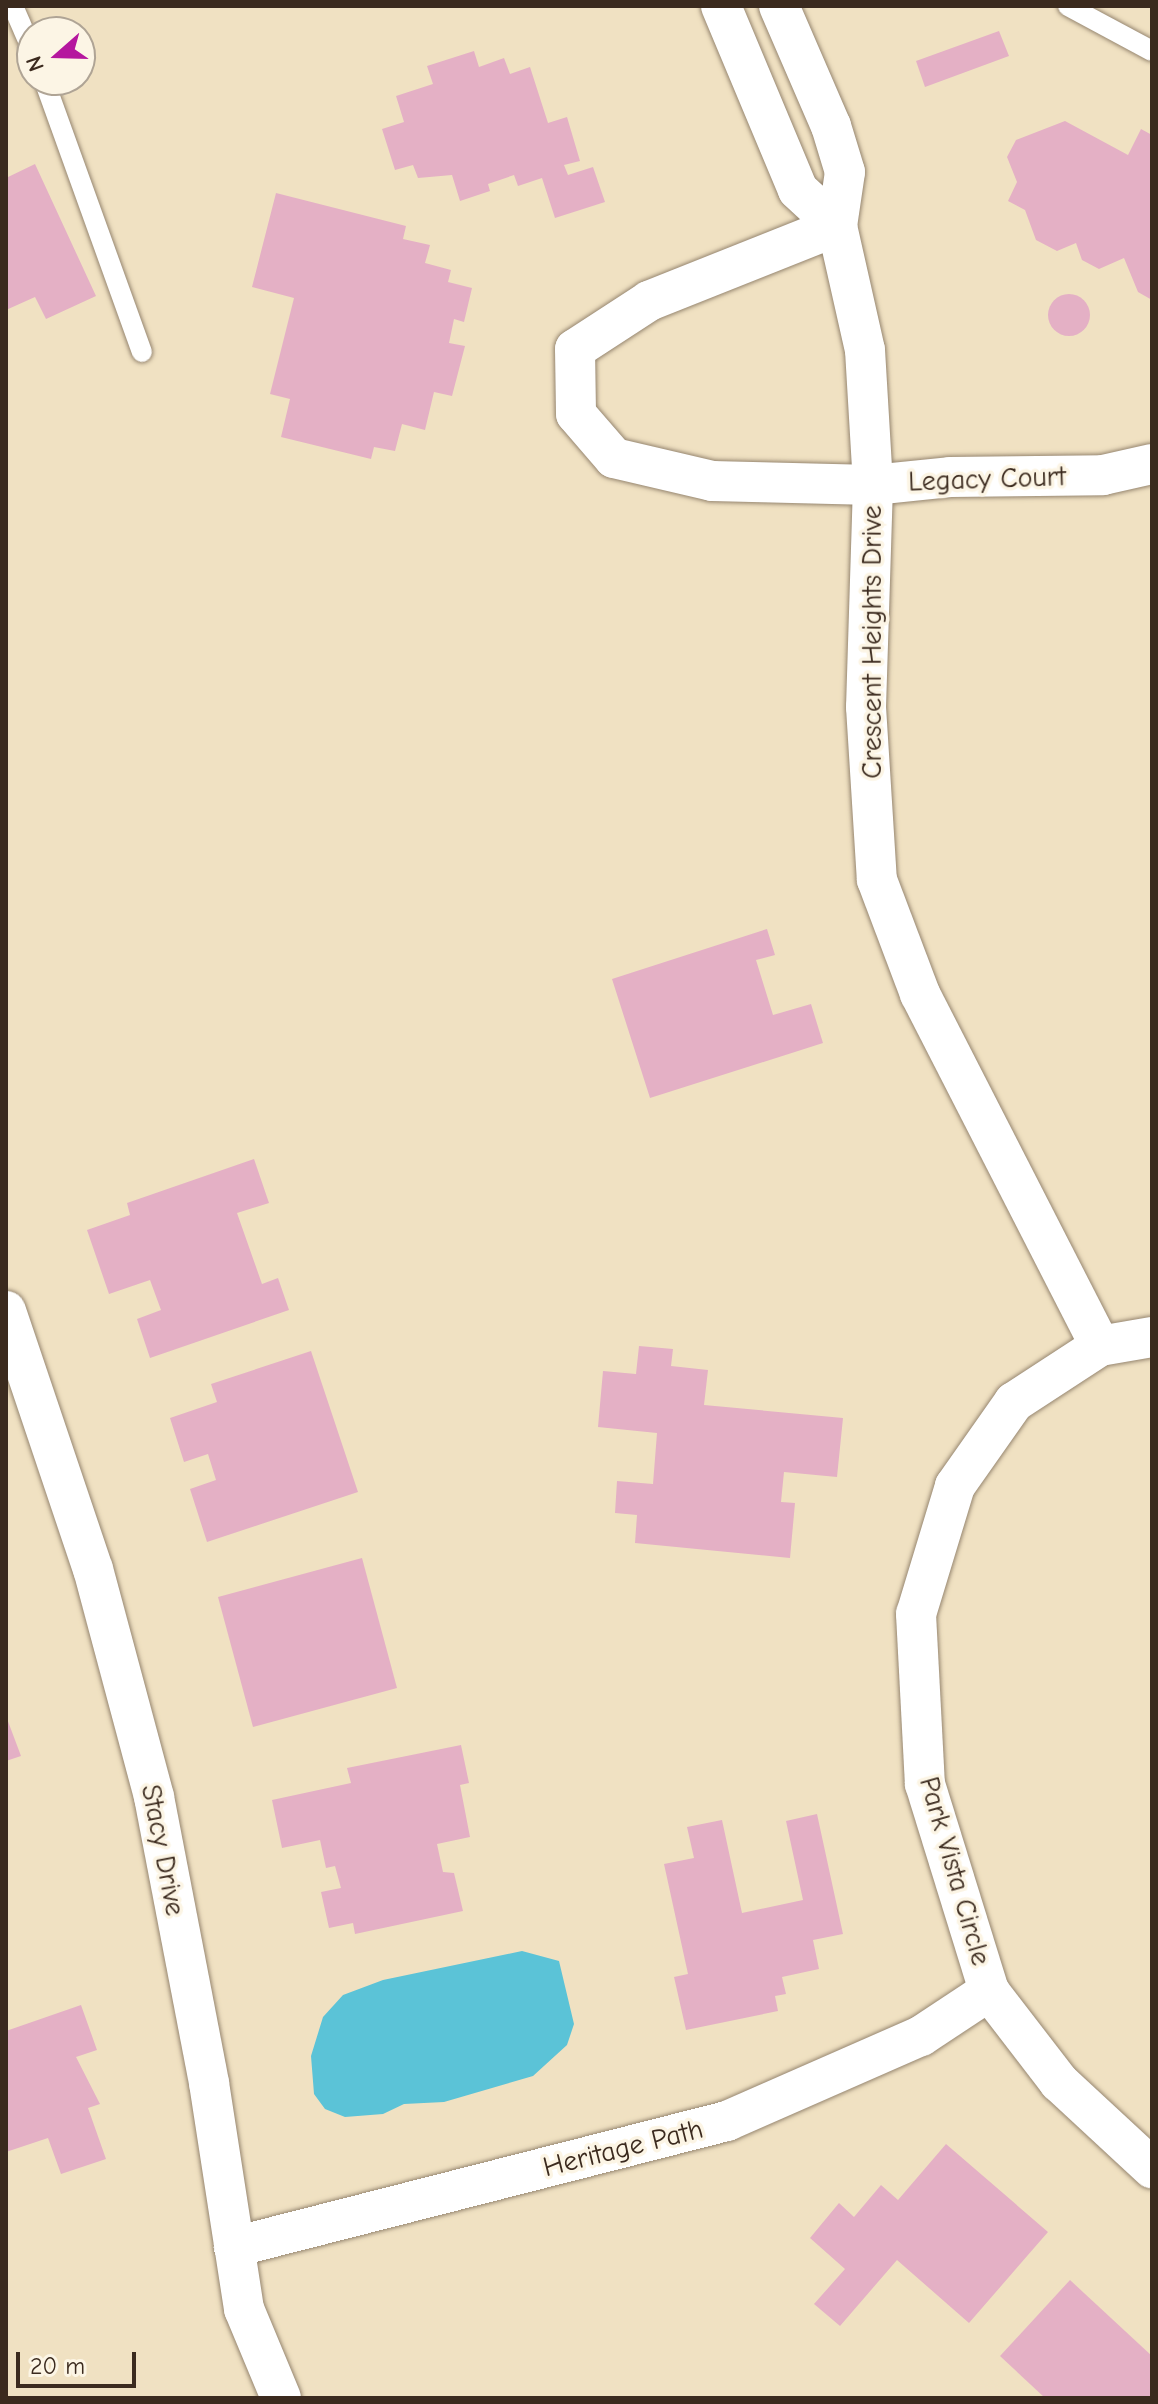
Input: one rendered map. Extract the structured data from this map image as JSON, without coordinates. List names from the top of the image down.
{
  "streets": {
    "street": [
      "Legacy Court",
      "Crescent Heights Drive",
      "Stacy Drive",
      "Park Vista Circle",
      "Heritage Path"
    ]
  },
  "crossings": [
    ["Legacy Court", "Crescent Heights Drive"],
    ["Crescent Heights Drive", "Park Vista Circle"],
    ["Stacy Drive", "Heritage Path"],
    ["Park Vista Circle", "Heritage Path"]
  ],
  "scale_bar": "20 m",
  "north": "left"
}
